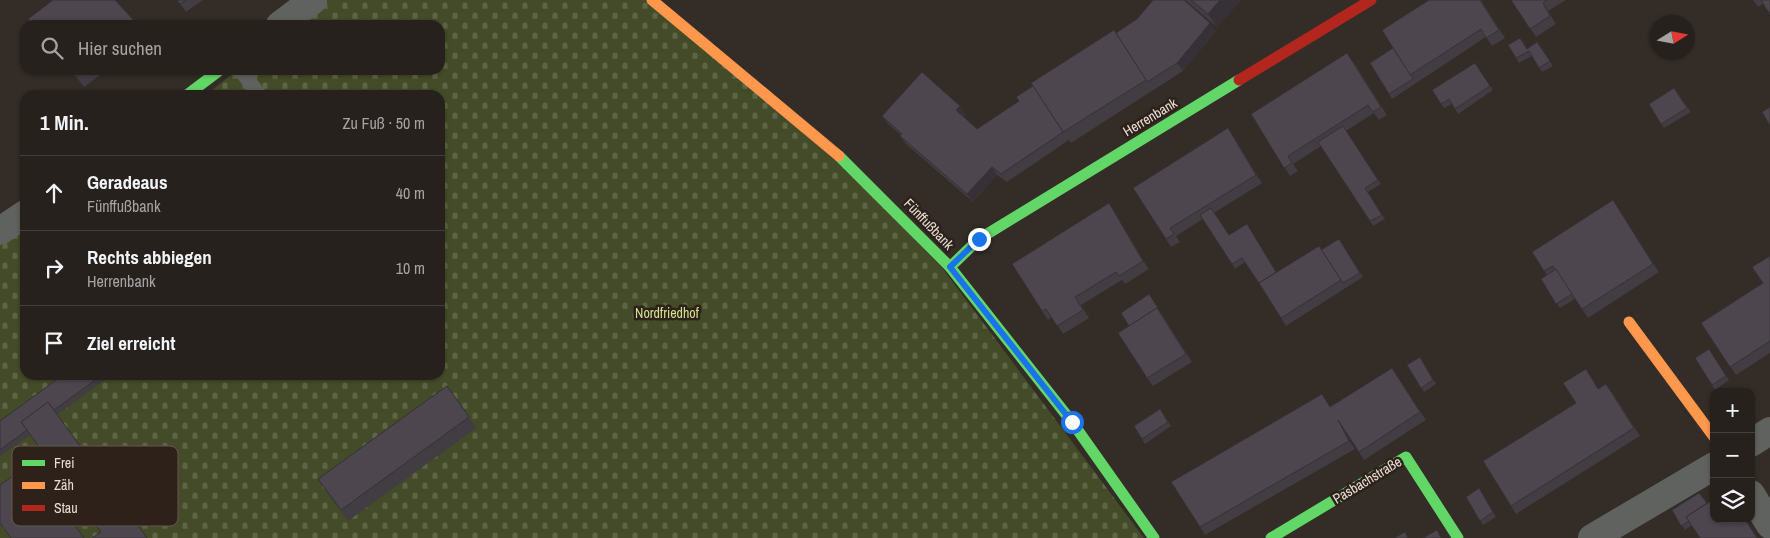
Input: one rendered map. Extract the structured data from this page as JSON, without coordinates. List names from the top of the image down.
{
  "streets": {
    "street": ["Herrenbank", "Fünffußbank", "Pasbachstraße"]
  },
  "crossings": [
    ["Herrenbank", "Fünffußbank"]
  ],
  "parks": ["Nordfriedhof"],
  "legend": ["Frei", "Zäh", "Stau"],
  "north": "right",
  "page": {
    "search": "Hier suchen",
    "heading": ["1 Min.", "Zu Fuß · 50 m"],
    "list": [
      ["Geradeaus", "Fünffußbank", "40 m"],
      ["Rechts abbiegen", "Herrenbank", "10 m"],
      "Ziel erreicht"
    ],
    "map_buttons": ["+", "−"]
  }
}
